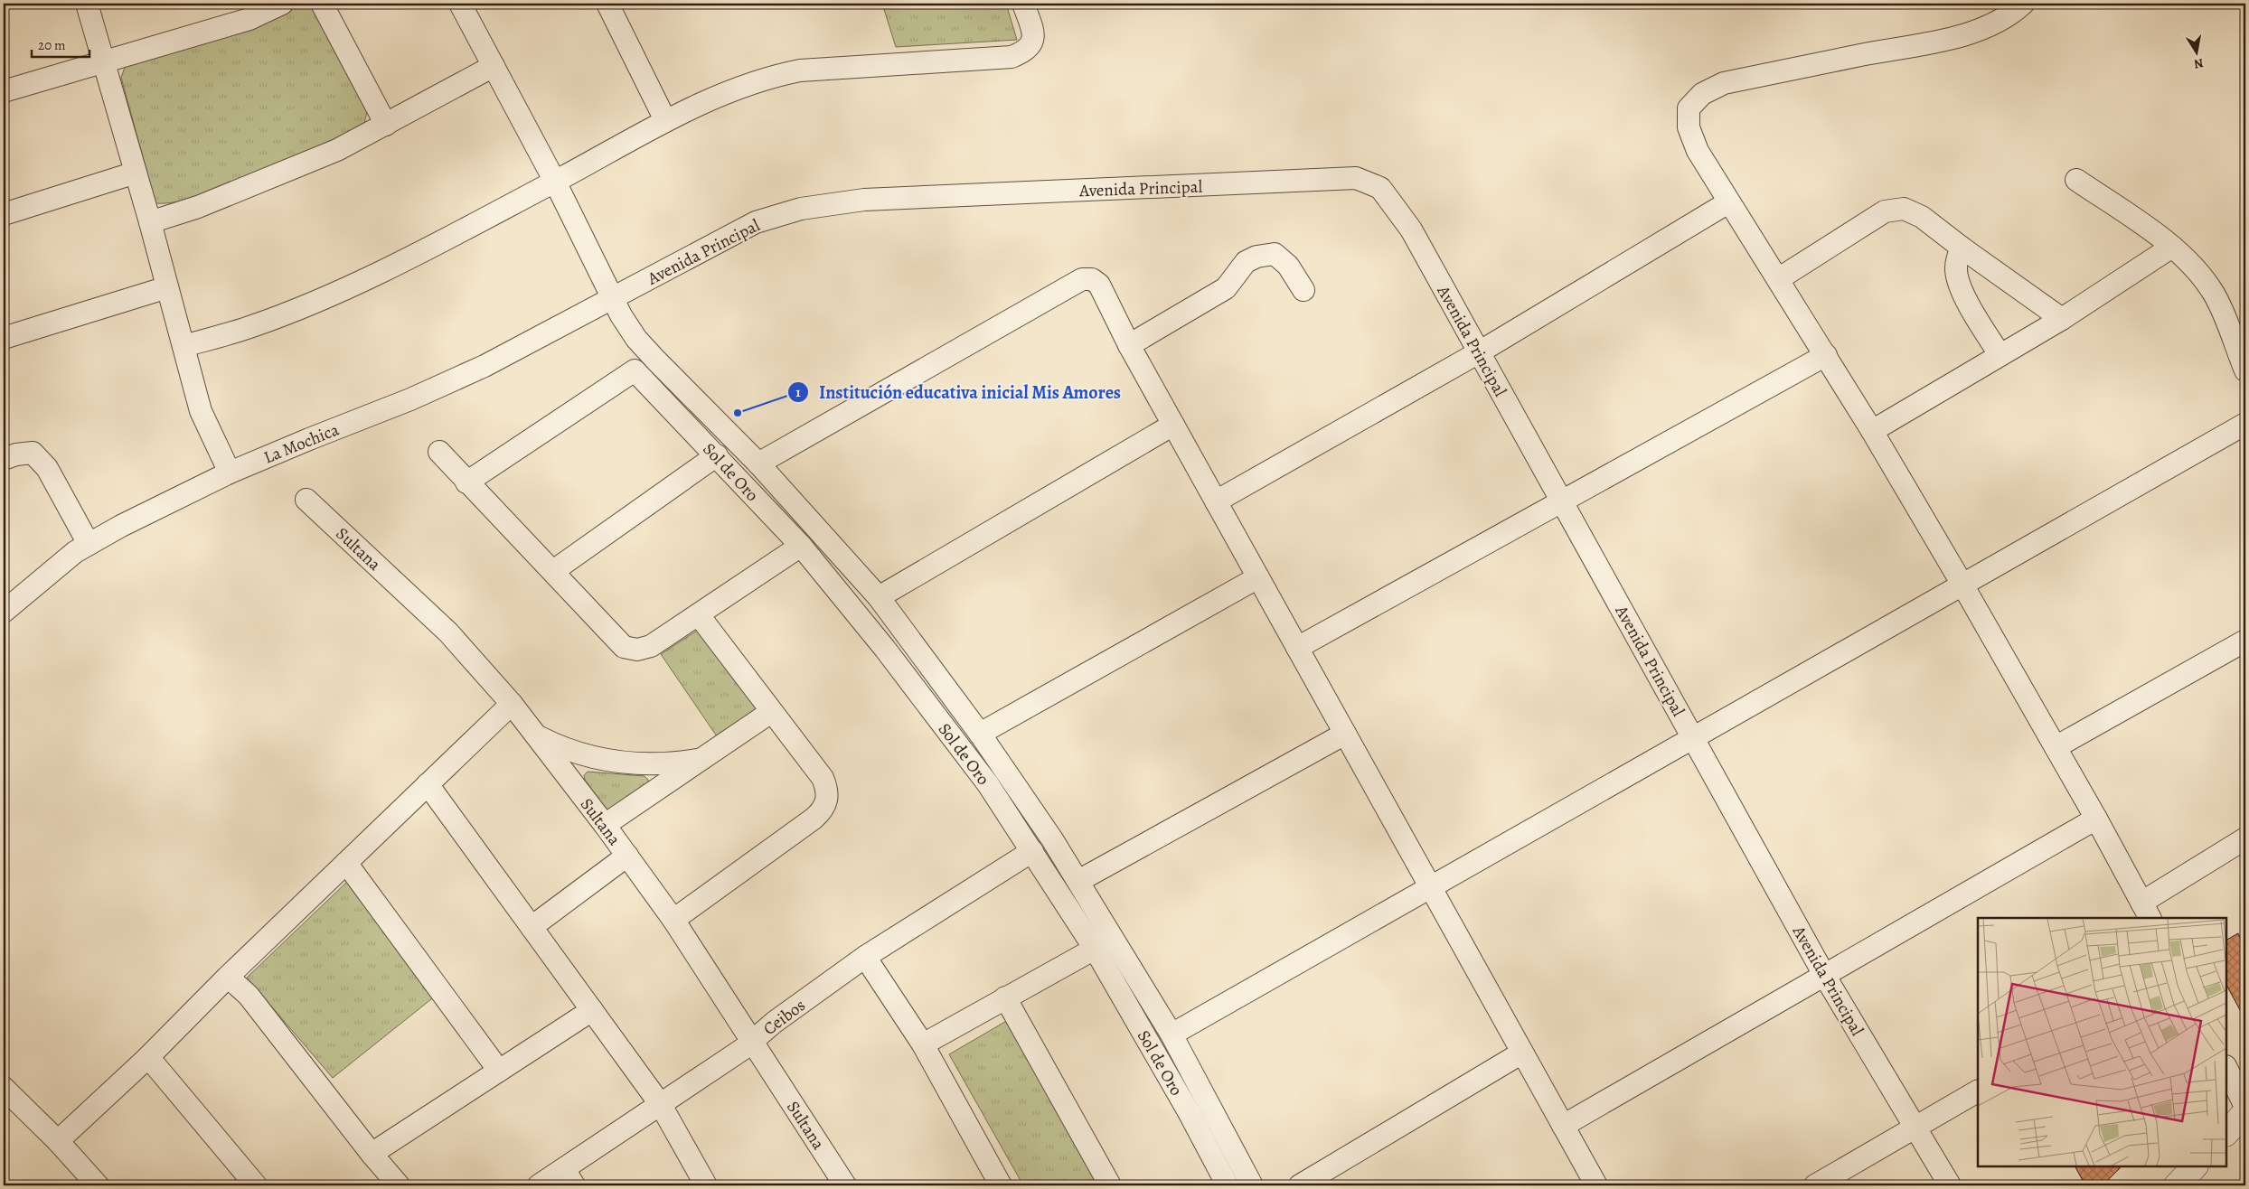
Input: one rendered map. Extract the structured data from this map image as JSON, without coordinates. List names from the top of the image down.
{
  "streets": {
    "street": [
      "Avenida Principal",
      "La Mochica",
      "Sol de Oro",
      "Sultana",
      "Ceibos"
    ]
  },
  "crossings": [
    ["Avenida Principal", "La Mochica"],
    ["Sol de Oro", "Ceibos"],
    ["Sultana", "Ceibos"]
  ],
  "places": ["Institución educativa inicial Mis Amores"],
  "scale_bar": "20 m",
  "north": "bottom"
}
